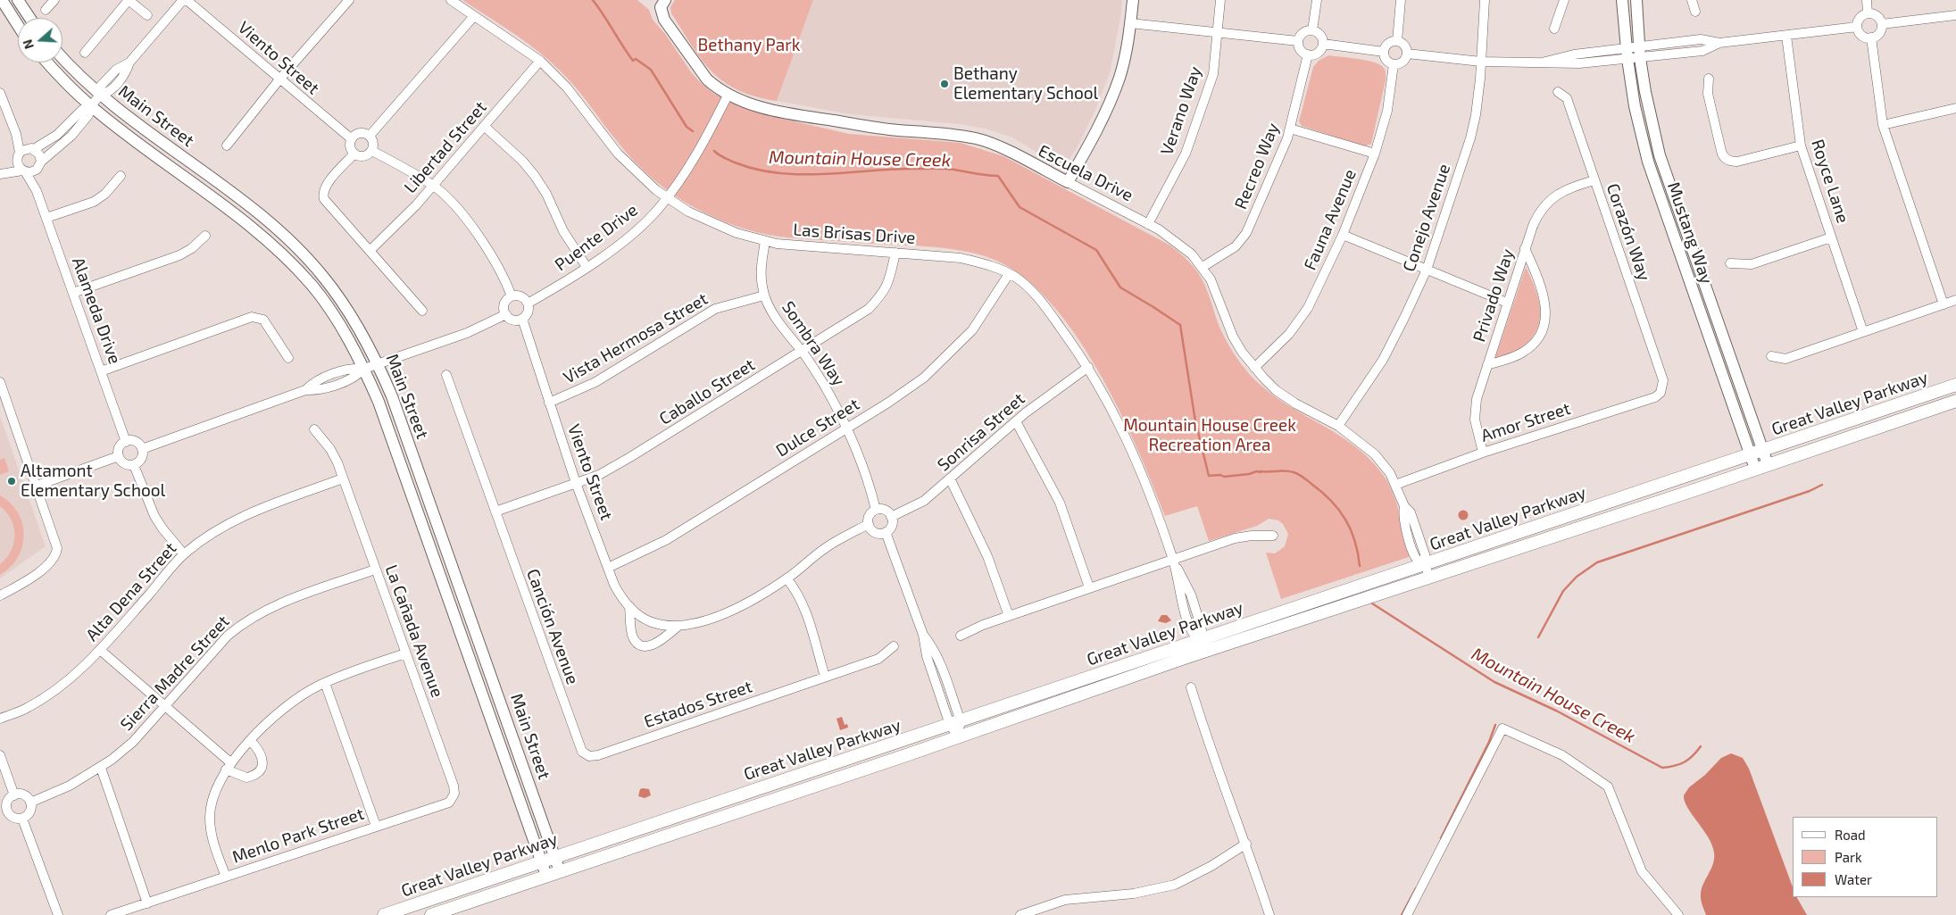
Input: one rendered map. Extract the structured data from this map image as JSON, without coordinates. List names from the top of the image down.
{
  "streets": {
    "main road": ["Great Valley Parkway"],
    "street": [
      "Viento Street",
      "Verano Way",
      "Main Street",
      "Libertad Street",
      "Recreo Way",
      "Escuela Drive",
      "Royce Lane",
      "Conejo Avenue",
      "Fauna Avenue",
      "Corazón Way",
      "Mustang Way",
      "Las Brisas Drive",
      "Puente Drive",
      "Privado Way",
      "Alameda Drive",
      "Vista Hermosa Street",
      "Sombra Way",
      "Caballo Street",
      "Amor Street",
      "Dulce Street",
      "Sonrisa Street",
      "Alta Dena Street",
      "Canción Avenue",
      "La Cañada Avenue",
      "Sierra Madre Street",
      "Estados Street",
      "Menlo Park Street"
    ]
  },
  "crossings": [
    ["Viento Street", "Puente Drive"],
    ["Viento Street", "Vista Hermosa Street"],
    ["Viento Street", "Caballo Street"],
    ["Viento Street", "Dulce Street"],
    ["Verano Way", "Escuela Drive"],
    ["Main Street", "Great Valley Parkway"],
    ["Libertad Street", "Las Brisas Drive"],
    ["Recreo Way", "Escuela Drive"],
    ["Escuela Drive", "Conejo Avenue"],
    ["Escuela Drive", "Fauna Avenue"],
    ["Escuela Drive", "Puente Drive"],
    ["Escuela Drive", "Great Valley Parkway"],
    ["Escuela Drive", "Amor Street"],
    ["Corazón Way", "Privado Way"],
    ["Corazón Way", "Amor Street"],
    ["Mustang Way", "Great Valley Parkway"],
    ["Las Brisas Drive", "Puente Drive"],
    ["Las Brisas Drive", "Sombra Way"],
    ["Las Brisas Drive", "Caballo Street"],
    ["Las Brisas Drive", "Great Valley Parkway"],
    ["Las Brisas Drive", "Dulce Street"],
    ["Las Brisas Drive", "Sonrisa Street"],
    ["Privado Way", "Amor Street"],
    ["Vista Hermosa Street", "Sombra Way"],
    ["Sombra Way", "Caballo Street"],
    ["Sombra Way", "Dulce Street"],
    ["Sombra Way", "Sonrisa Street"],
    ["Caballo Street", "Canción Avenue"],
    ["Alta Dena Street", "La Cañada Avenue"],
    ["Canción Avenue", "Estados Street"],
    ["La Cañada Avenue", "Sierra Madre Street"],
    ["La Cañada Avenue", "Menlo Park Street"]
  ],
  "water": ["Mountain House Creek"],
  "parks": ["Bethany Park", "Mountain House Creek Recreation Area"],
  "places": ["Bethany Elementary School", "Altamont Elementary School"],
  "legend": ["Road", "Park", "Water"],
  "north": "left"
}
